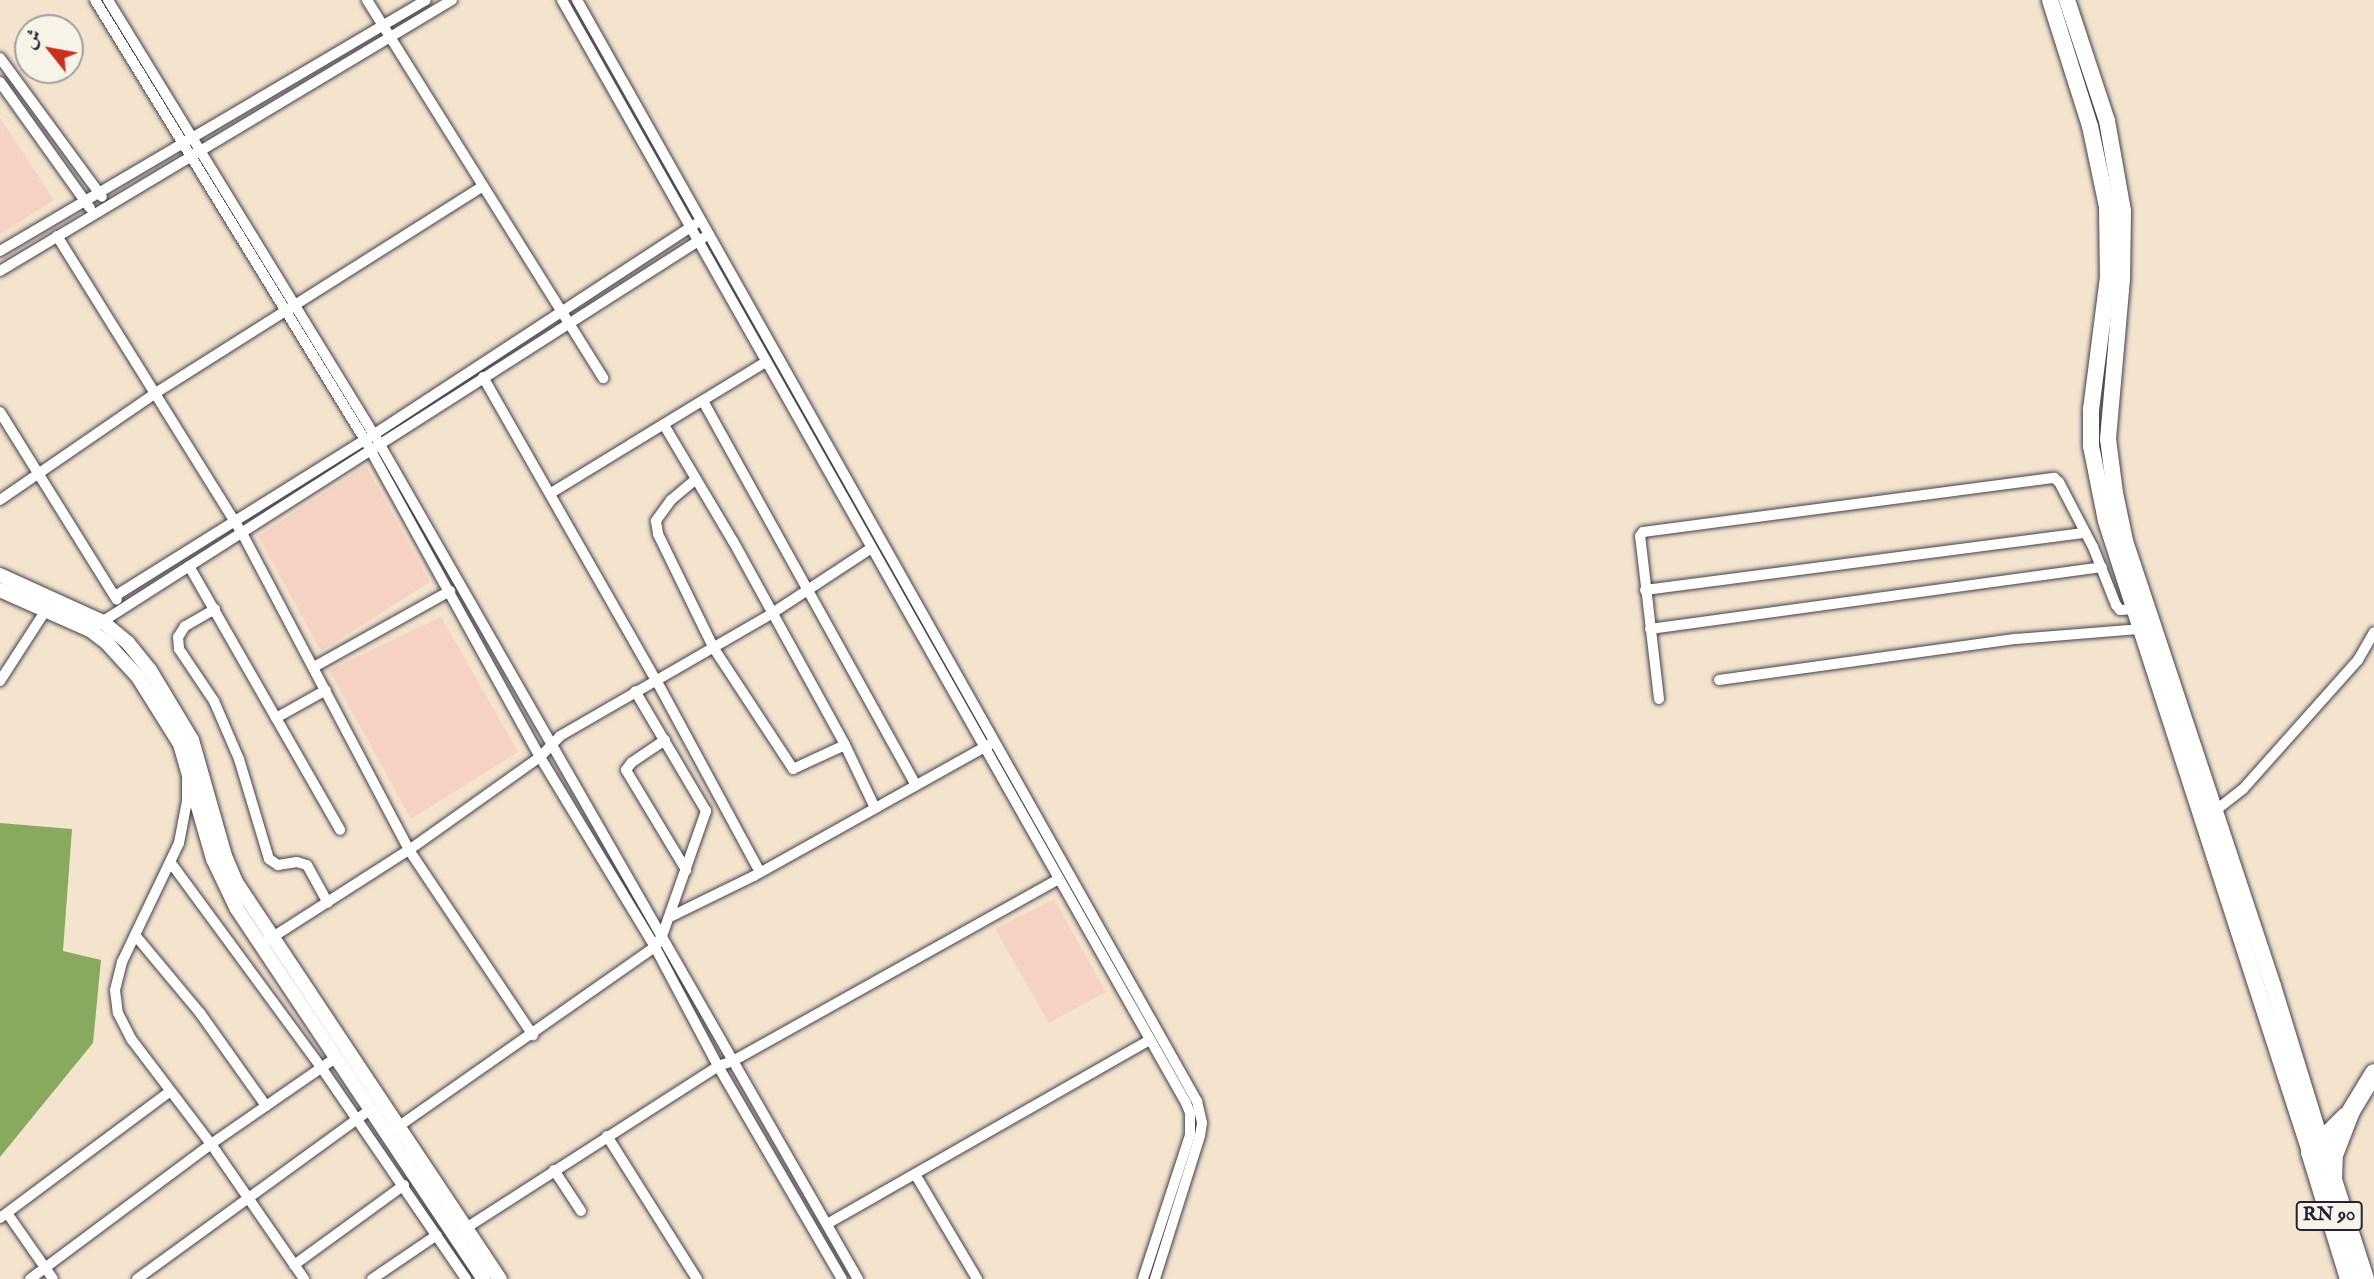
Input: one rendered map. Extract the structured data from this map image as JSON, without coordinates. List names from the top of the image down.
{
  "streets": {
    "main road": ["RN 90"]
  },
  "north": "top left"
}
